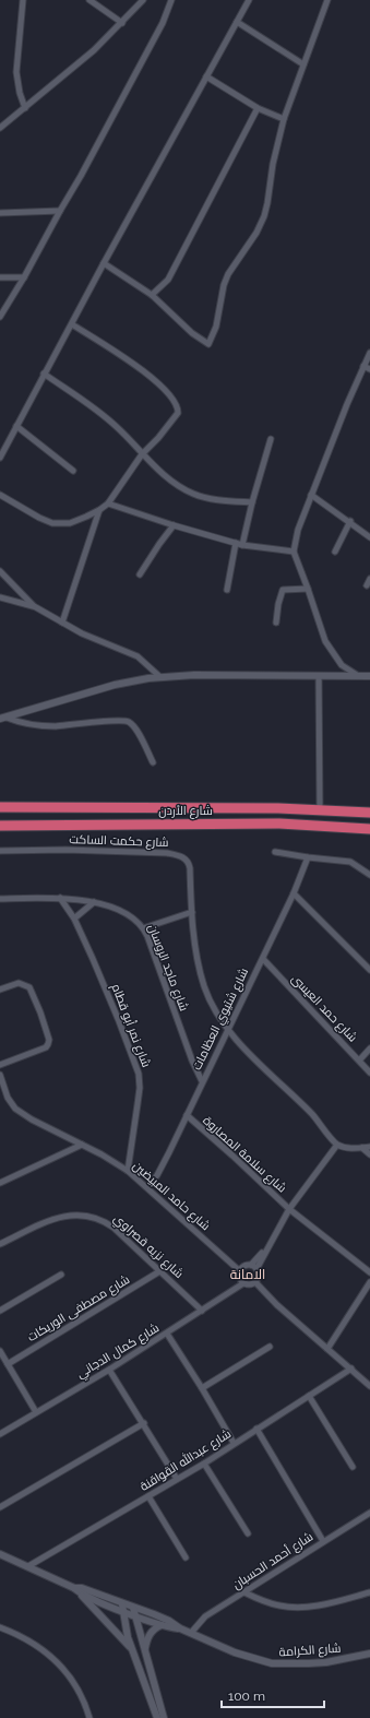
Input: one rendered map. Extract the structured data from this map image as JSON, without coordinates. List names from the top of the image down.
{
  "streets": {
    "highway": ["شارع الأردن"],
    "street": [
      "شارع حكمت الساكت",
      "شارع ماجد الروسان",
      "شارع حمد العيسى",
      "شارع شتيوي العظامات",
      "شارع نمر أبو قطام",
      "شارع سلامة المصاروة",
      "شارع حامد المبيضين",
      "شارع نزيه قصراوي",
      "شارع مصطفى الوريكات",
      "شارع كمال الدجاني",
      "شارع عبدالله القواقنة",
      "شارع أحمد الحسبان",
      "شارع الكرامة"
    ]
  },
  "crossings": [
    ["شارع حكمت الساكت", "شارع شتيوي العظامات"],
    ["شارع ماجد الروسان", "شارع شتيوي العظامات"],
    ["شارع ماجد الروسان", "شارع نمر أبو قطام"],
    ["شارع حمد العيسى", "شارع شتيوي العظامات"],
    ["شارع شتيوي العظامات", "شارع سلامة المصاروة"],
    ["شارع شتيوي العظامات", "شارع حامد المبيضين"],
    ["شارع نمر أبو قطام", "شارع حامد المبيضين"],
    ["شارع حامد المبيضين", "شارع كمال الدجاني"],
    ["شارع نزيه قصراوي", "شارع مصطفى الوريكات"],
    ["شارع نزيه قصراوي", "شارع كمال الدجاني"],
    ["شارع عبدالله القواقنة", "شارع الكرامة"],
    ["شارع أحمد الحسبان", "شارع الكرامة"]
  ],
  "districts": ["الامانة"],
  "scale_bar": "100 m"
}
